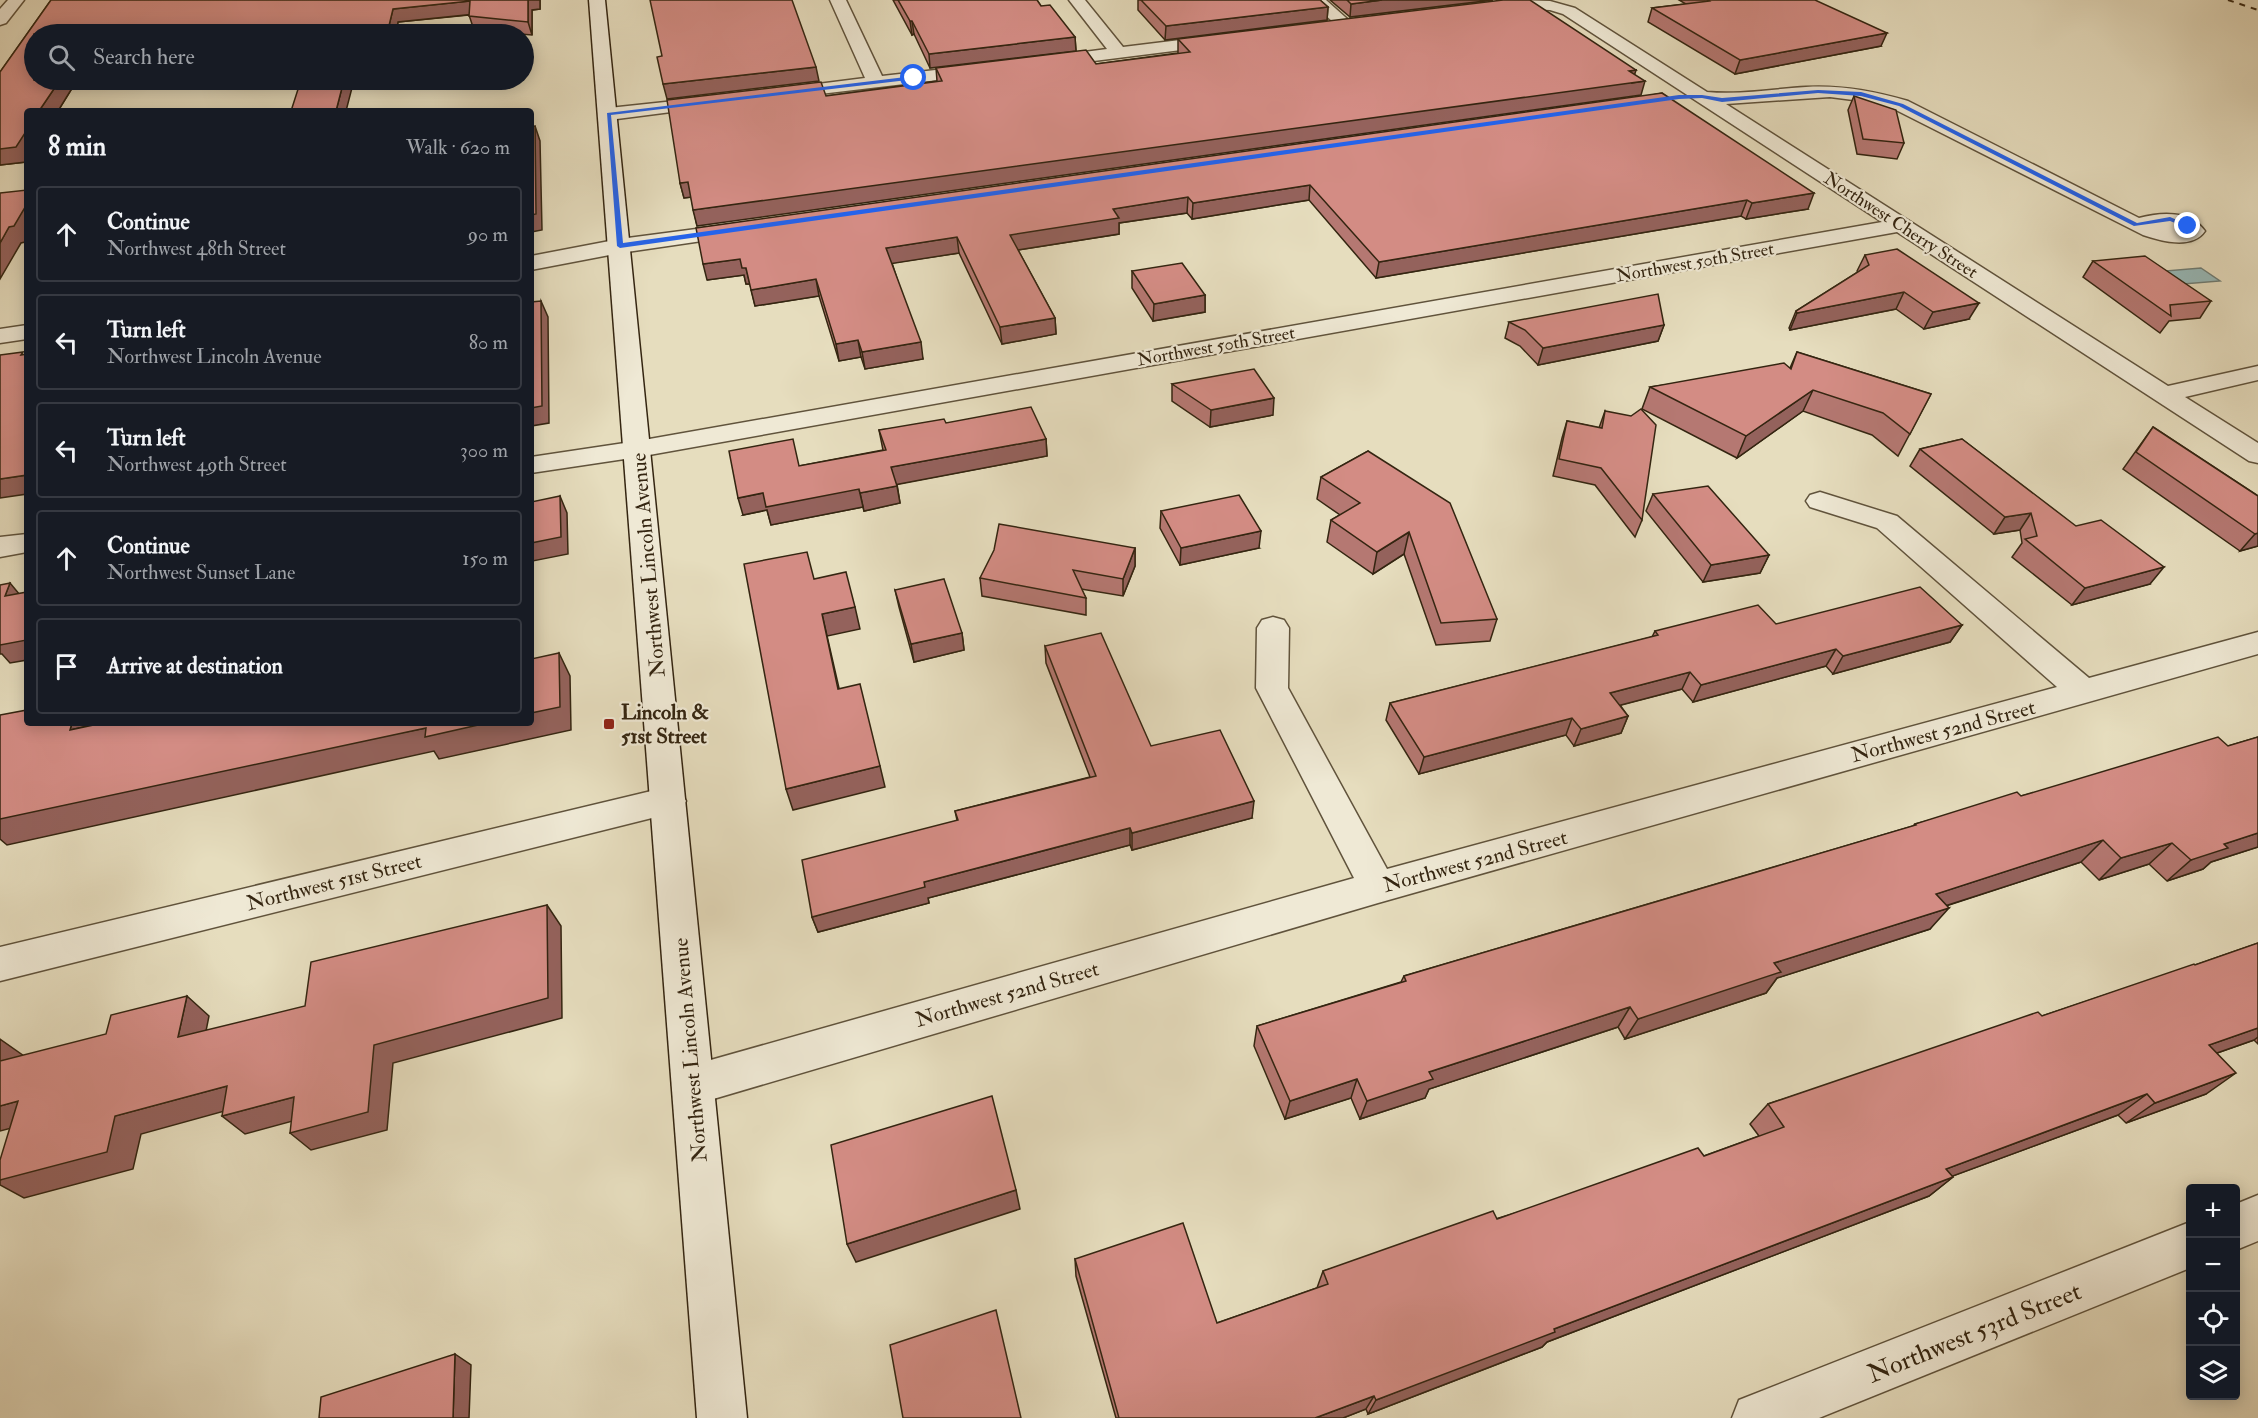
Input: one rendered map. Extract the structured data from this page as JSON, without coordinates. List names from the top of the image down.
{
  "streets": {
    "street": [
      "Northwest Cherry Street",
      "Northwest 50th Street",
      "Northwest Lincoln Avenue",
      "Northwest 52nd Street",
      "Northwest 51st Street",
      "Northwest 53rd Street"
    ]
  },
  "crossings": [
    ["Northwest Cherry Street", "Northwest 50th Street"],
    ["Northwest 50th Street", "Northwest Lincoln Avenue"],
    ["Northwest Lincoln Avenue", "Northwest 52nd Street"],
    ["Northwest Lincoln Avenue", "Northwest 51st Street"]
  ],
  "places": {
    "transit": ["Lincoln & 51st Street"]
  },
  "page": {
    "search": "Search here",
    "heading": ["8 min", "Walk · 620 m"],
    "list": [
      ["Continue", "Northwest 48th Street", "90 m"],
      ["Turn left", "Northwest Lincoln Avenue", "80 m"],
      ["Turn left", "Northwest 49th Street", "300 m"],
      ["Continue", "Northwest Sunset Lane", "150 m"],
      "Arrive at destination"
    ],
    "map_buttons": ["+", "−"]
  }
}
